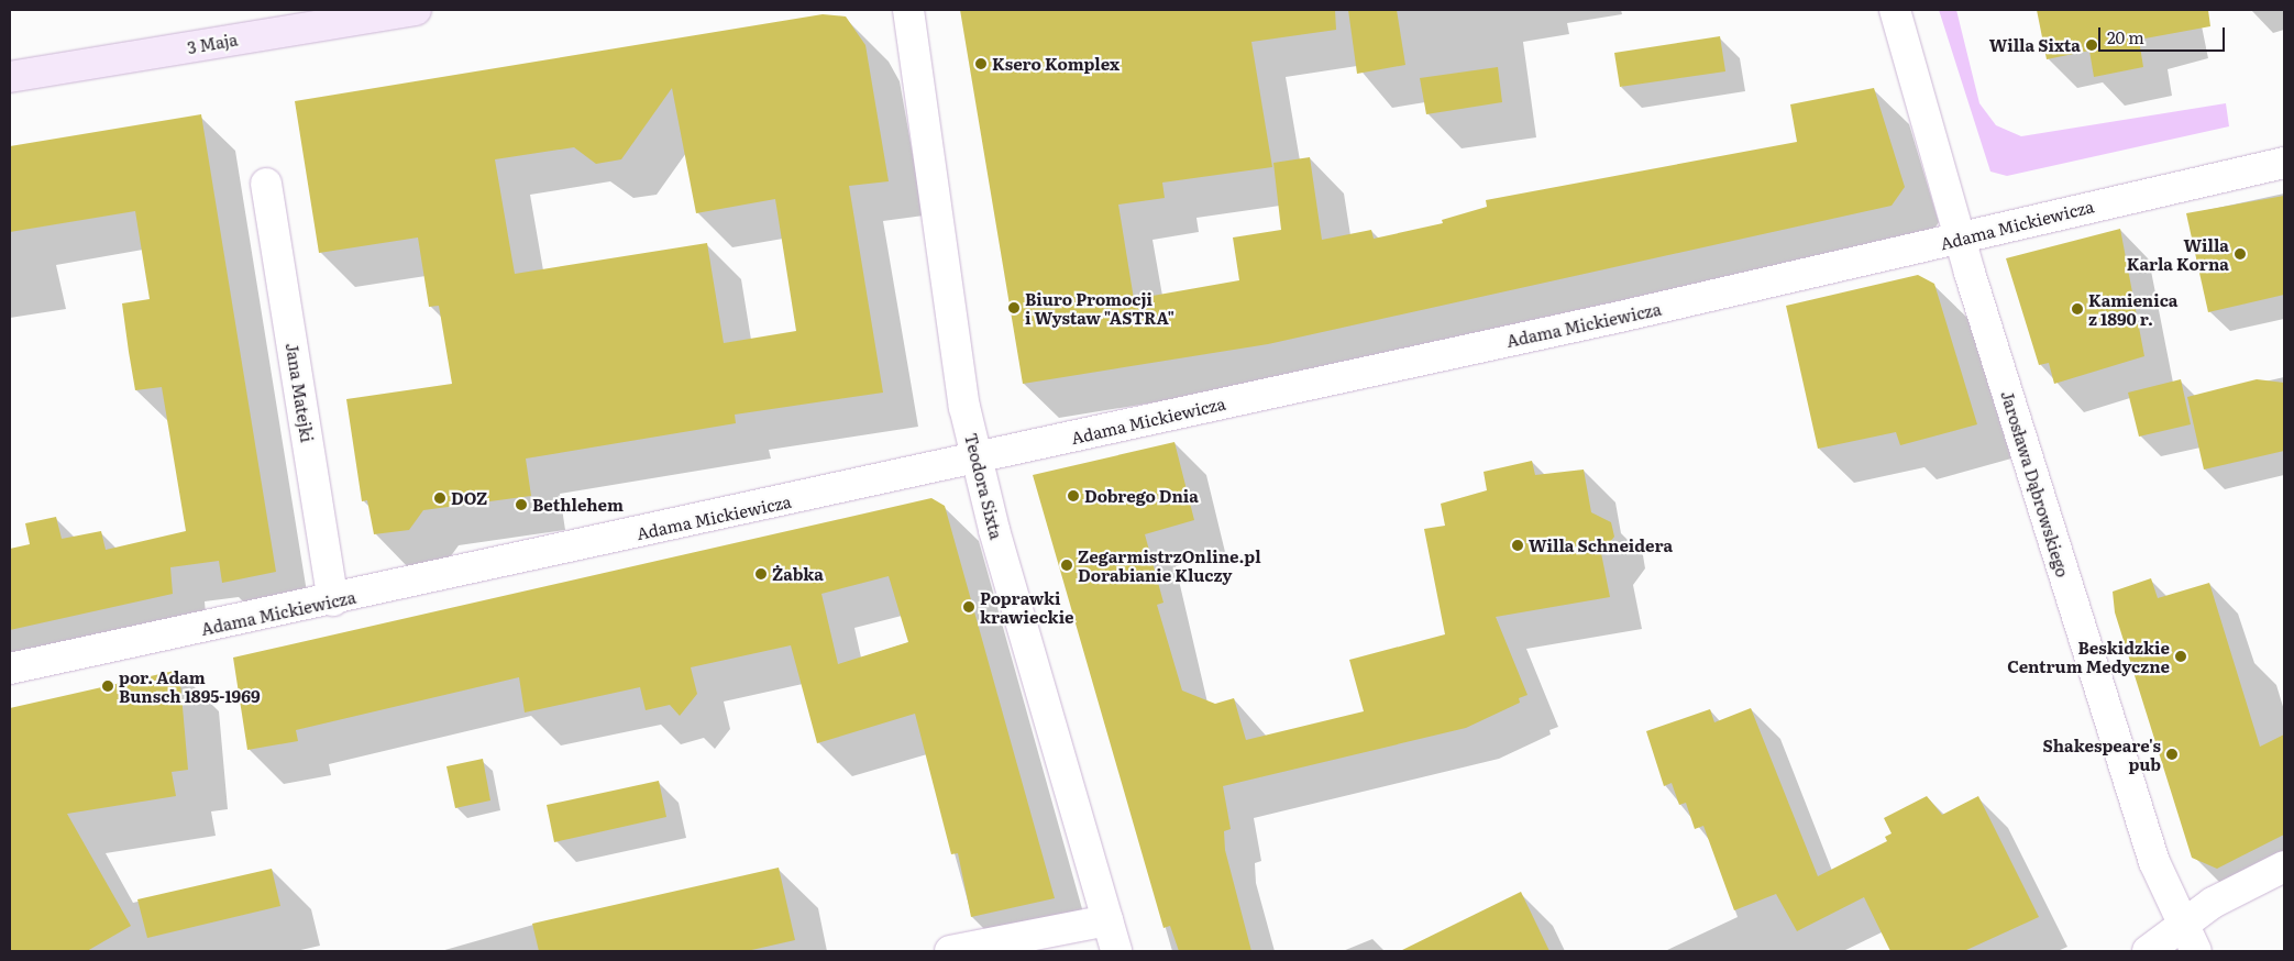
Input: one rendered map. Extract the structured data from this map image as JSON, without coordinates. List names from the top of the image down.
{
  "streets": {
    "main road": ["3 Maja"],
    "street": [
      "Adama Mickiewicza",
      "Jana Matejki",
      "Jarosława Dąbrowskiego",
      "Teodora Sixta"
    ]
  },
  "crossings": [
    ["Adama Mickiewicza", "Jana Matejki"],
    ["Adama Mickiewicza", "Jarosława Dąbrowskiego"],
    ["Adama Mickiewicza", "Teodora Sixta"]
  ],
  "places": [
    "Willa Sixta",
    "Ksero Komplex",
    "Willa Karla Korna",
    "Biuro Promocji i Wystaw \"ASTRA\"",
    "Kamienica z 1890 r.",
    "Dobrego Dnia",
    "DOZ",
    "Bethlehem",
    "Willa Schneidera",
    "ZegarmistrzOnline.pl Dorabianie Kluczy",
    "Żabka",
    "Poprawki krawieckie",
    "Beskidzkie Centrum Medyczne",
    "por. Adam Bunsch 1895-1969",
    "Shakespeare's pub"
  ],
  "scale_bar": "20 m"
}
